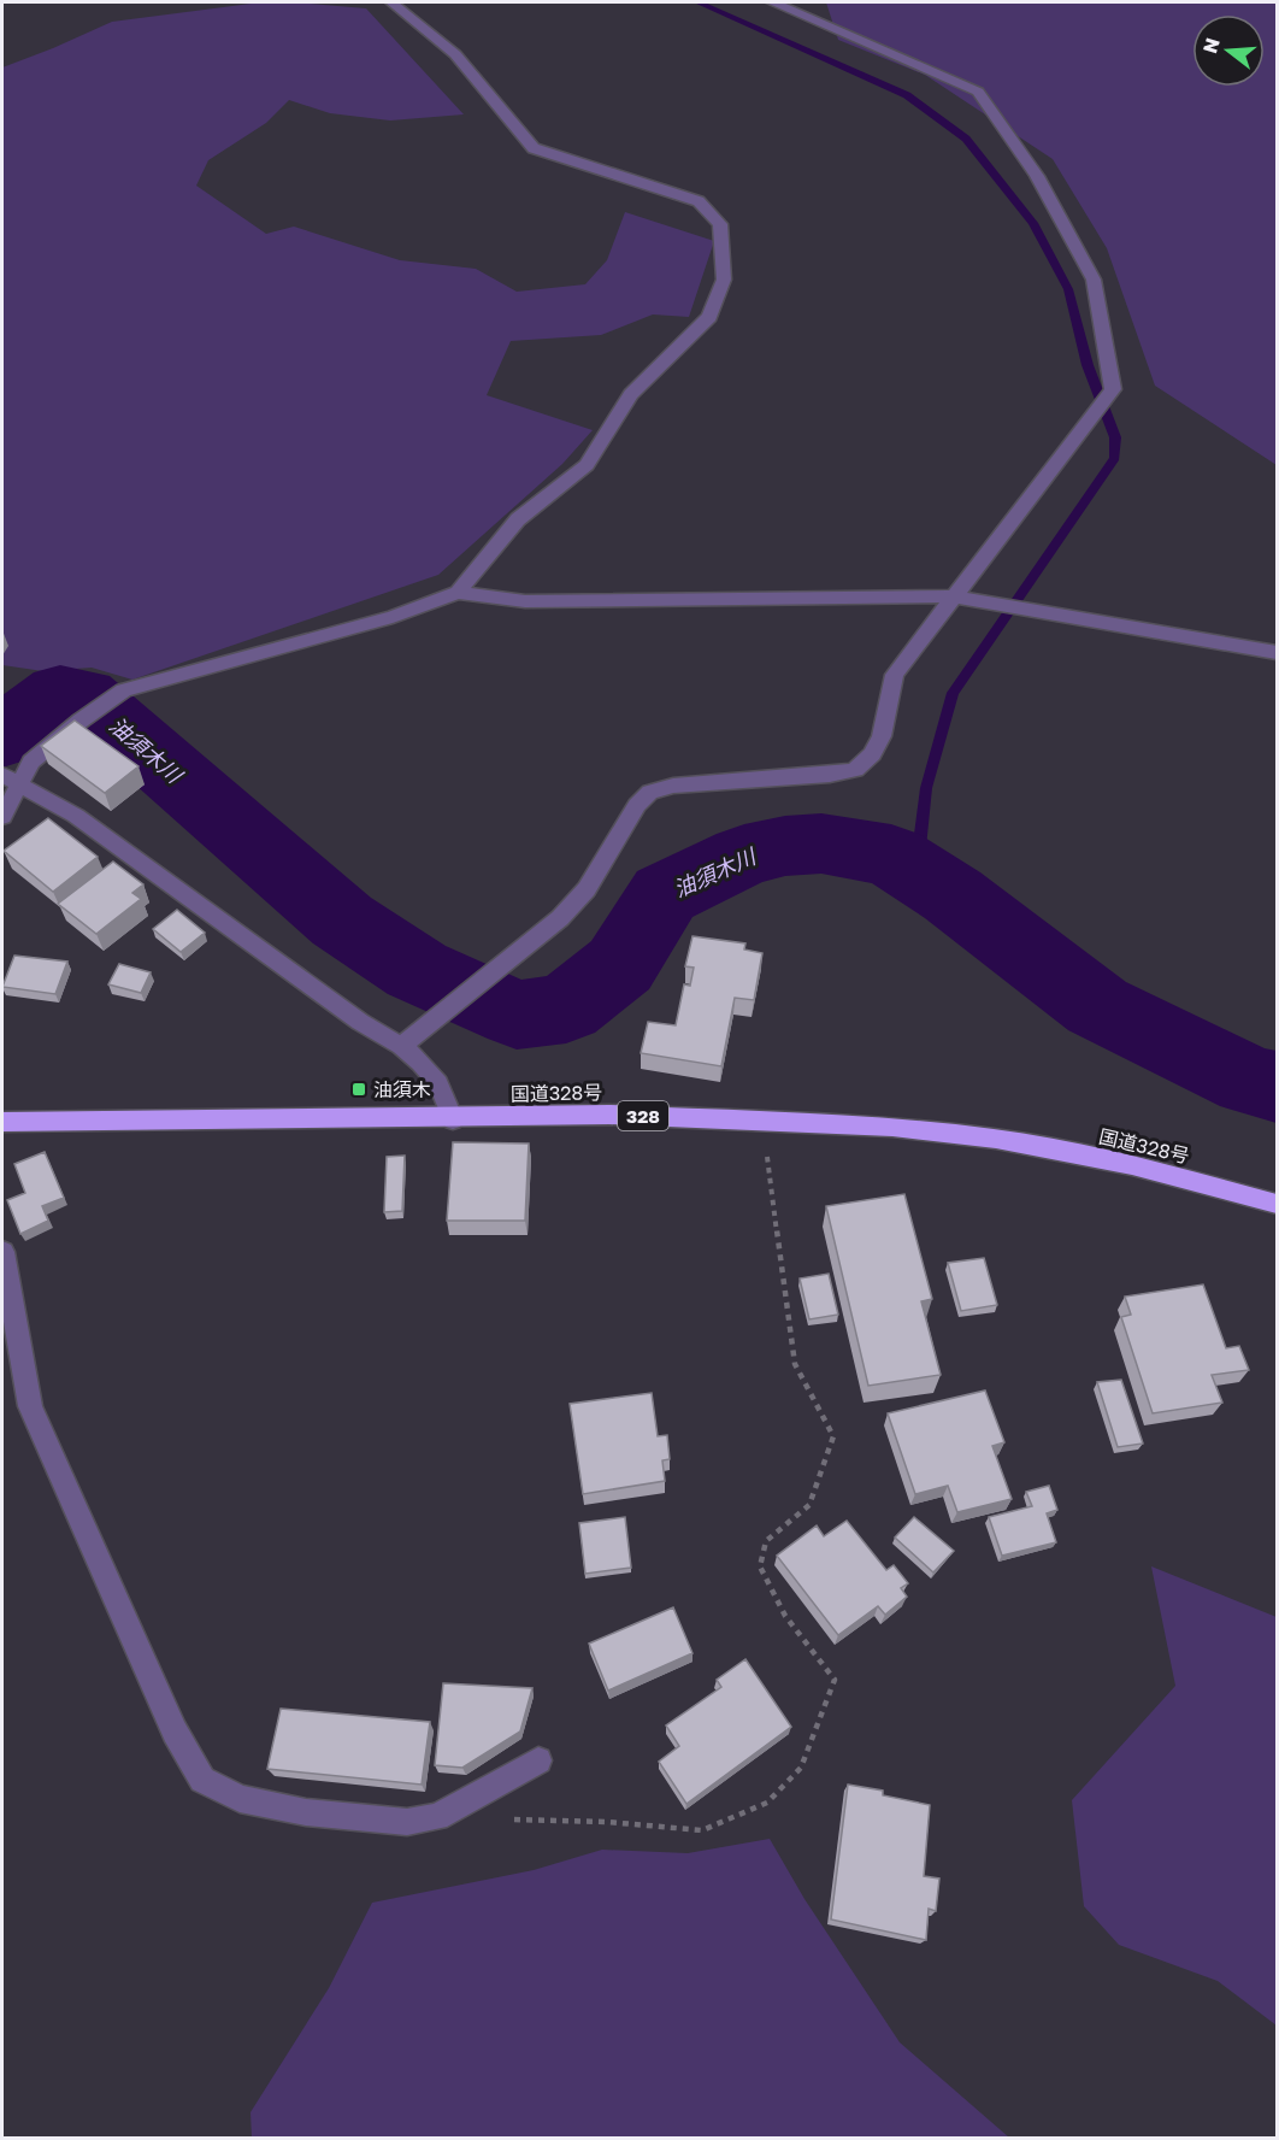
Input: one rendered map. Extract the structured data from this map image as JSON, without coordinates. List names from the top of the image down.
{
  "streets": {
    "highway": ["国道328号", "328"]
  },
  "water": ["油須木川"],
  "places": {
    "transit": ["油須木"]
  },
  "north": "left"
}
